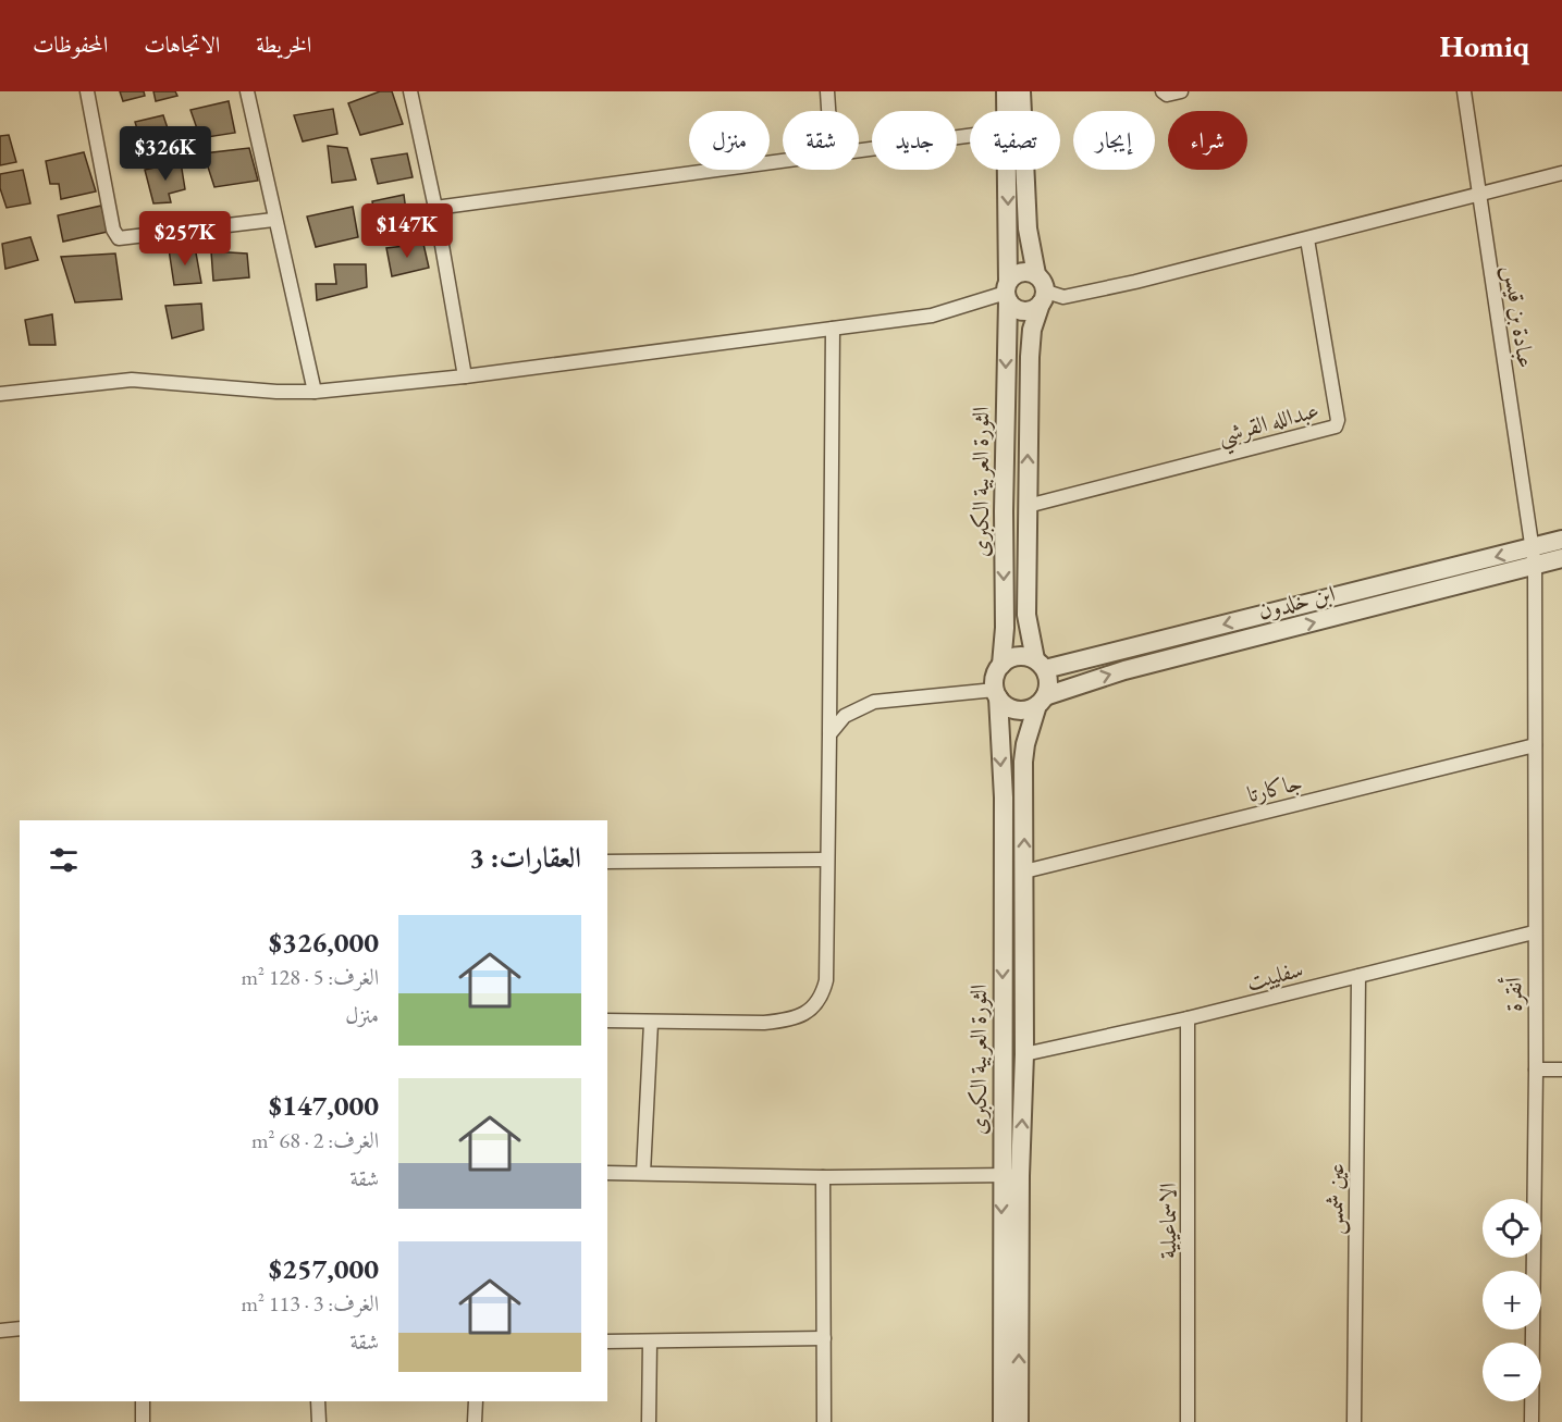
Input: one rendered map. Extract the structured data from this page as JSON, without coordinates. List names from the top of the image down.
{
  "streets": {
    "street": [
      "عبادة بن قيس",
      "عبدالله القرشي",
      "الثورة العربية الكبرى",
      "ابن خلدون",
      "جاكارتا",
      "سفلييت",
      "أنقرة",
      "عين شمس",
      "الاسماعيلية"
    ]
  },
  "crossings": [
    ["عبادة بن قيس", "ابن خلدون"],
    ["عبادة بن قيس", "أنقرة"],
    ["عبدالله القرشي", "الثورة العربية الكبرى"],
    ["الثورة العربية الكبرى", "ابن خلدون"],
    ["الثورة العربية الكبرى", "جاكارتا"],
    ["الثورة العربية الكبرى", "سفلييت"],
    ["ابن خلدون", "أنقرة"],
    ["جاكارتا", "أنقرة"],
    ["سفلييت", "أنقرة"],
    ["سفلييت", "عين شمس"],
    ["سفلييت", "الاسماعيلية"]
  ],
  "page": {
    "header": "Homiq",
    "nav": ["الخريطة", "الاتجاهات", "المحفوظات"],
    "chip": [
      "شراء",
      "إيجار",
      "تصفية",
      "جديد",
      "شقة",
      "منزل"
    ],
    "price": ["$326K", "$147K", "$257K"],
    "heading": "العقارات: 3",
    "list": [
      {
        "name": "$326,000",
        "note": "الغرف: 5 · 128 m² · منزل"
      },
      {
        "name": "$147,000",
        "note": "الغرف: 2 · 68 m² · شقة"
      },
      {
        "name": "$257,000",
        "note": "الغرف: 3 · 113 m² · شقة"
      }
    ],
    "map_buttons": ["+", "−"]
  }
}
